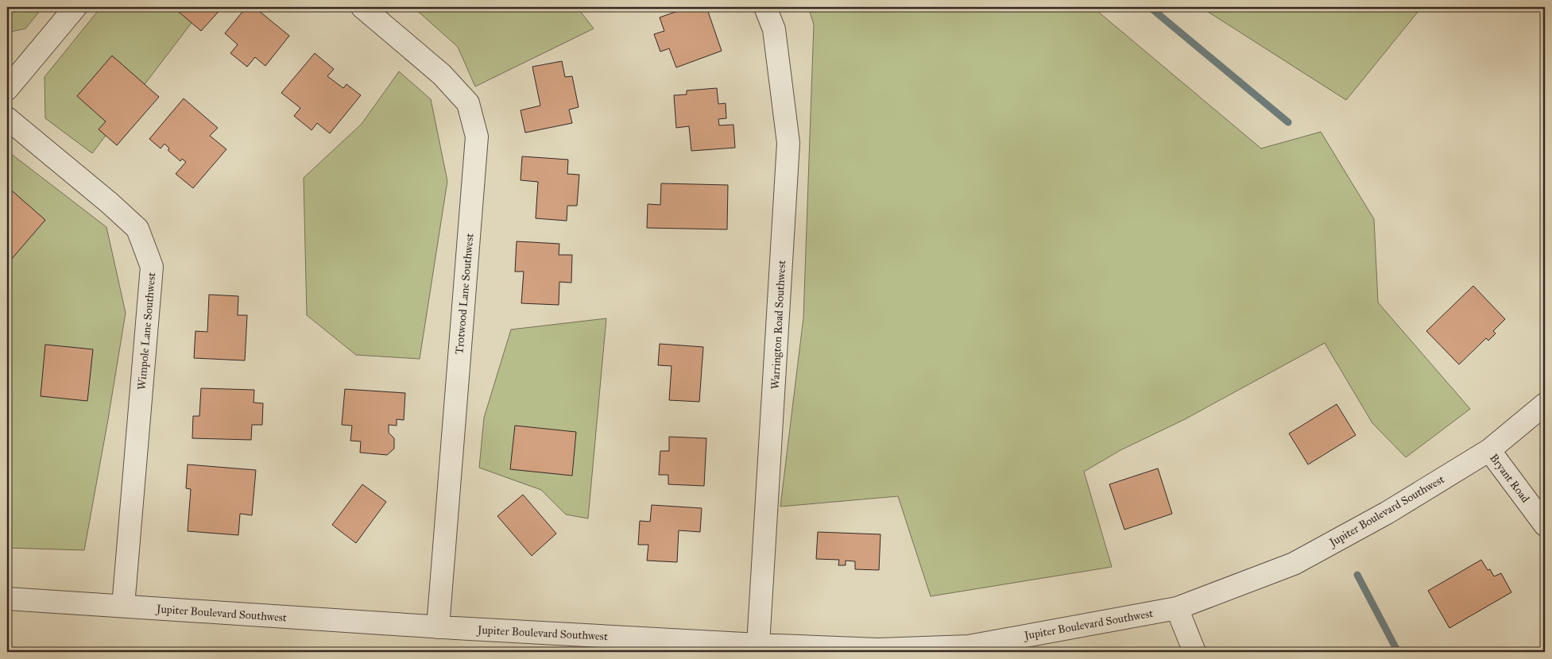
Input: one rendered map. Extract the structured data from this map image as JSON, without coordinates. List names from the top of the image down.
{
  "streets": {
    "street": [
      "Trotwood Lane Southwest",
      "Warrington Road Southwest",
      "Wimpole Lane Southwest",
      "Bryant Road",
      "Jupiter Boulevard Southwest"
    ]
  },
  "crossings": [
    ["Trotwood Lane Southwest", "Jupiter Boulevard Southwest"],
    ["Warrington Road Southwest", "Jupiter Boulevard Southwest"],
    ["Wimpole Lane Southwest", "Jupiter Boulevard Southwest"],
    ["Bryant Road", "Jupiter Boulevard Southwest"]
  ]
}
